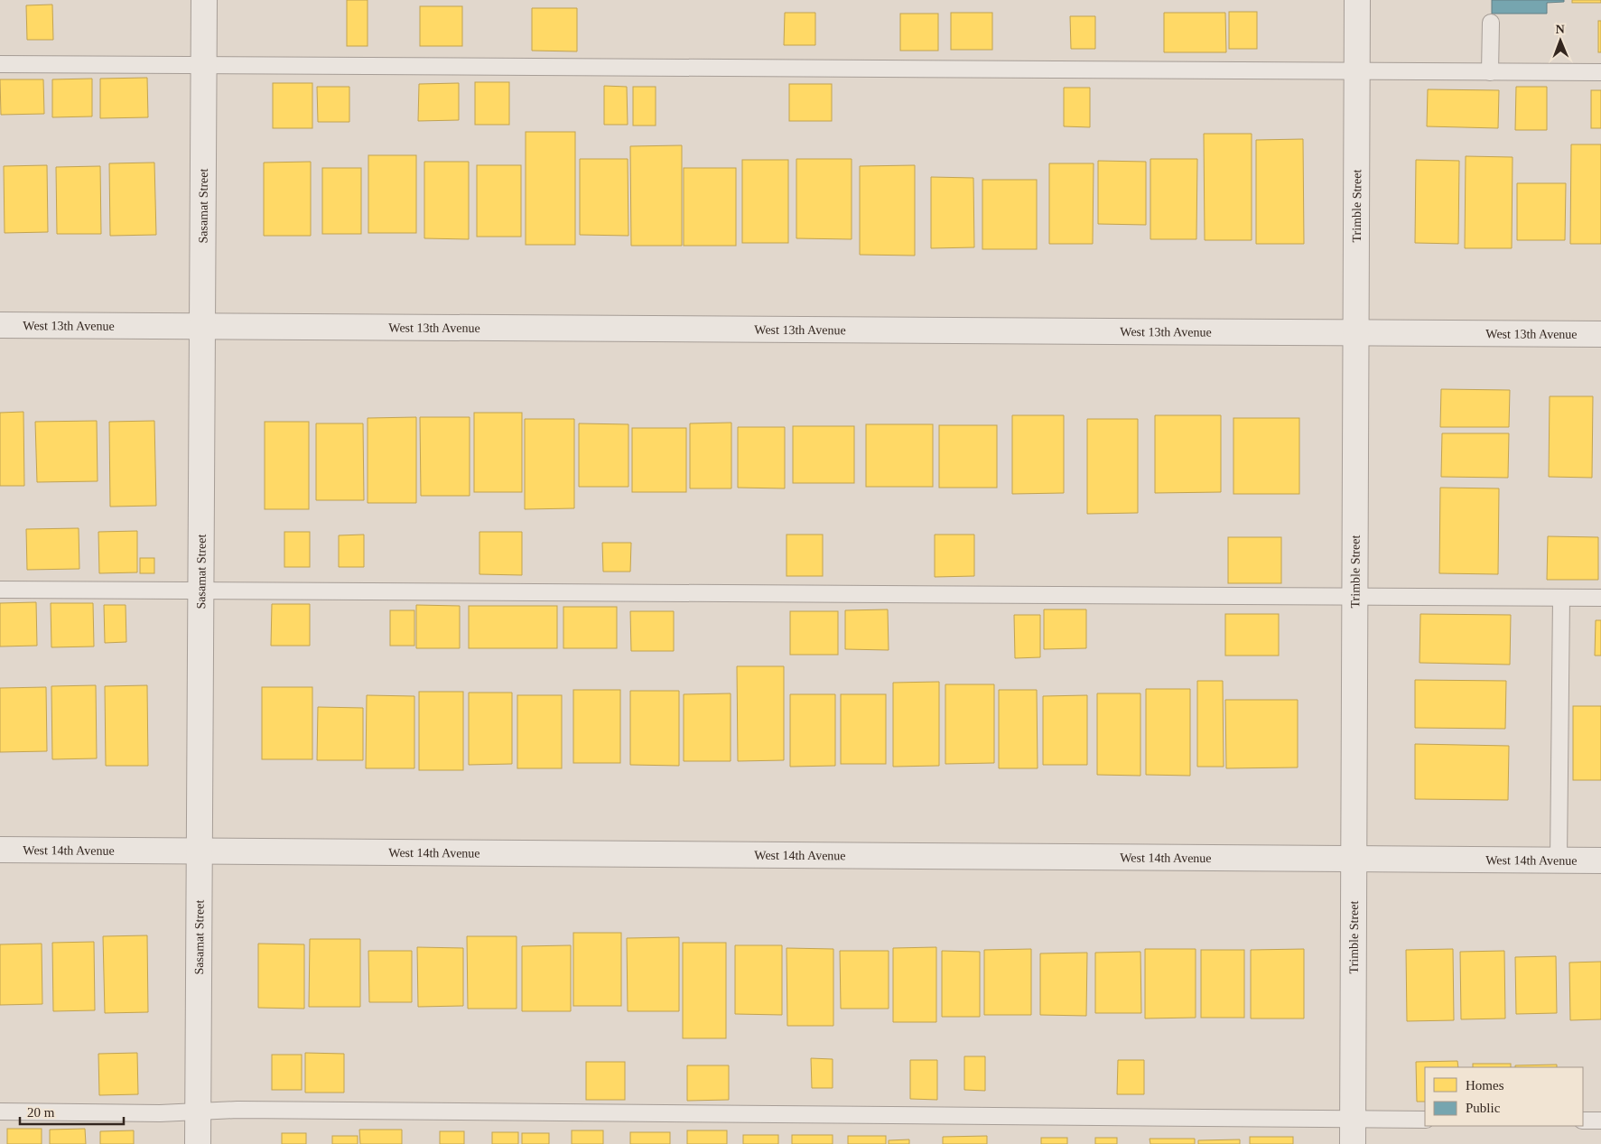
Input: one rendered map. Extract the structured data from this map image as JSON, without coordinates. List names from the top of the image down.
{
  "streets": {
    "street": [
      "Sasamat Street",
      "Trimble Street",
      "West 13th Avenue",
      "West 14th Avenue"
    ]
  },
  "crossings": [
    ["Sasamat Street", "West 13th Avenue"],
    ["Sasamat Street", "West 14th Avenue"],
    ["Trimble Street", "West 13th Avenue"],
    ["Trimble Street", "West 14th Avenue"]
  ],
  "legend": ["Homes", "Public"],
  "scale_bar": "20 m",
  "north": "top"
}
